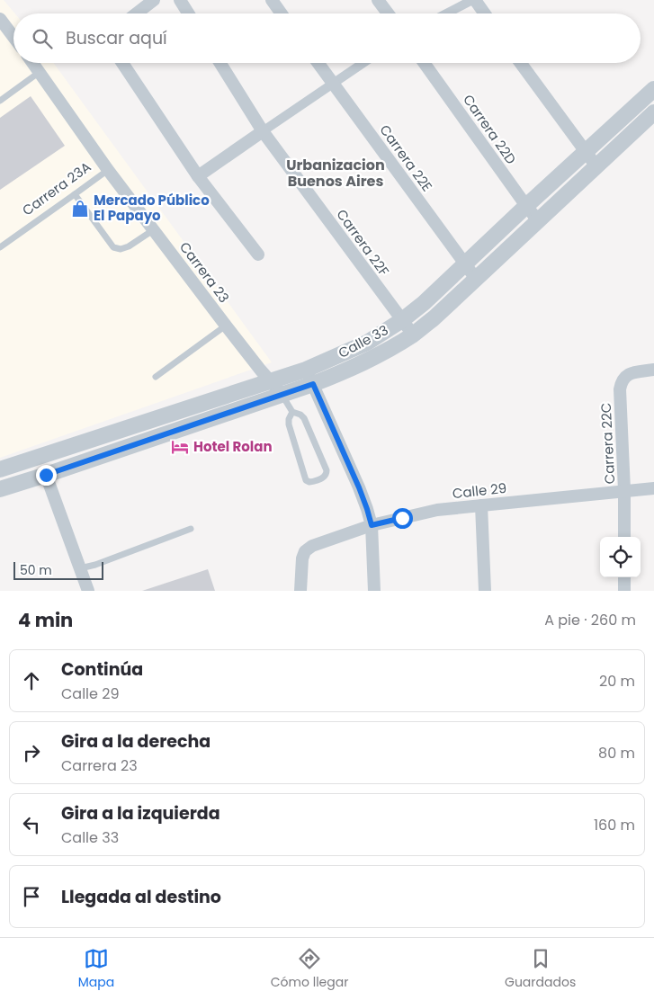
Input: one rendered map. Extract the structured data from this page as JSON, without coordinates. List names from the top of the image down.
{
  "streets": {
    "street": [
      "Carrera 22D",
      "Carrera 22E",
      "Carrera 22F",
      "Carrera 23",
      "Calle 33",
      "Carrera 22C",
      "Calle 29"
    ],
    "lane": ["Carrera 23A"]
  },
  "crossings": [
    ["Carrera 22D", "Calle 33"],
    ["Carrera 22E", "Calle 33"],
    ["Carrera 23A", "Carrera 23"],
    ["Carrera 22F", "Calle 33"],
    ["Carrera 23", "Calle 33"],
    ["Carrera 22C", "Calle 29"]
  ],
  "districts": ["Urbanizacion Buenos Aires"],
  "places": {
    "shop": ["Mercado Público El Papayo"],
    "hotel": ["Hotel Rolan"]
  },
  "scale_bar": "50 m",
  "page": {
    "search": "Buscar aquí",
    "scale": "50 m",
    "heading": ["4 min", "A pie · 260 m"],
    "list": [
      ["Continúa", "Calle 29", "20 m"],
      ["Gira a la derecha", "Carrera 23", "80 m"],
      ["Gira a la izquierda", "Calle 33", "160 m"],
      "Llegada al destino"
    ],
    "nav": ["Mapa", "Cómo llegar", "Guardados"]
  }
}
